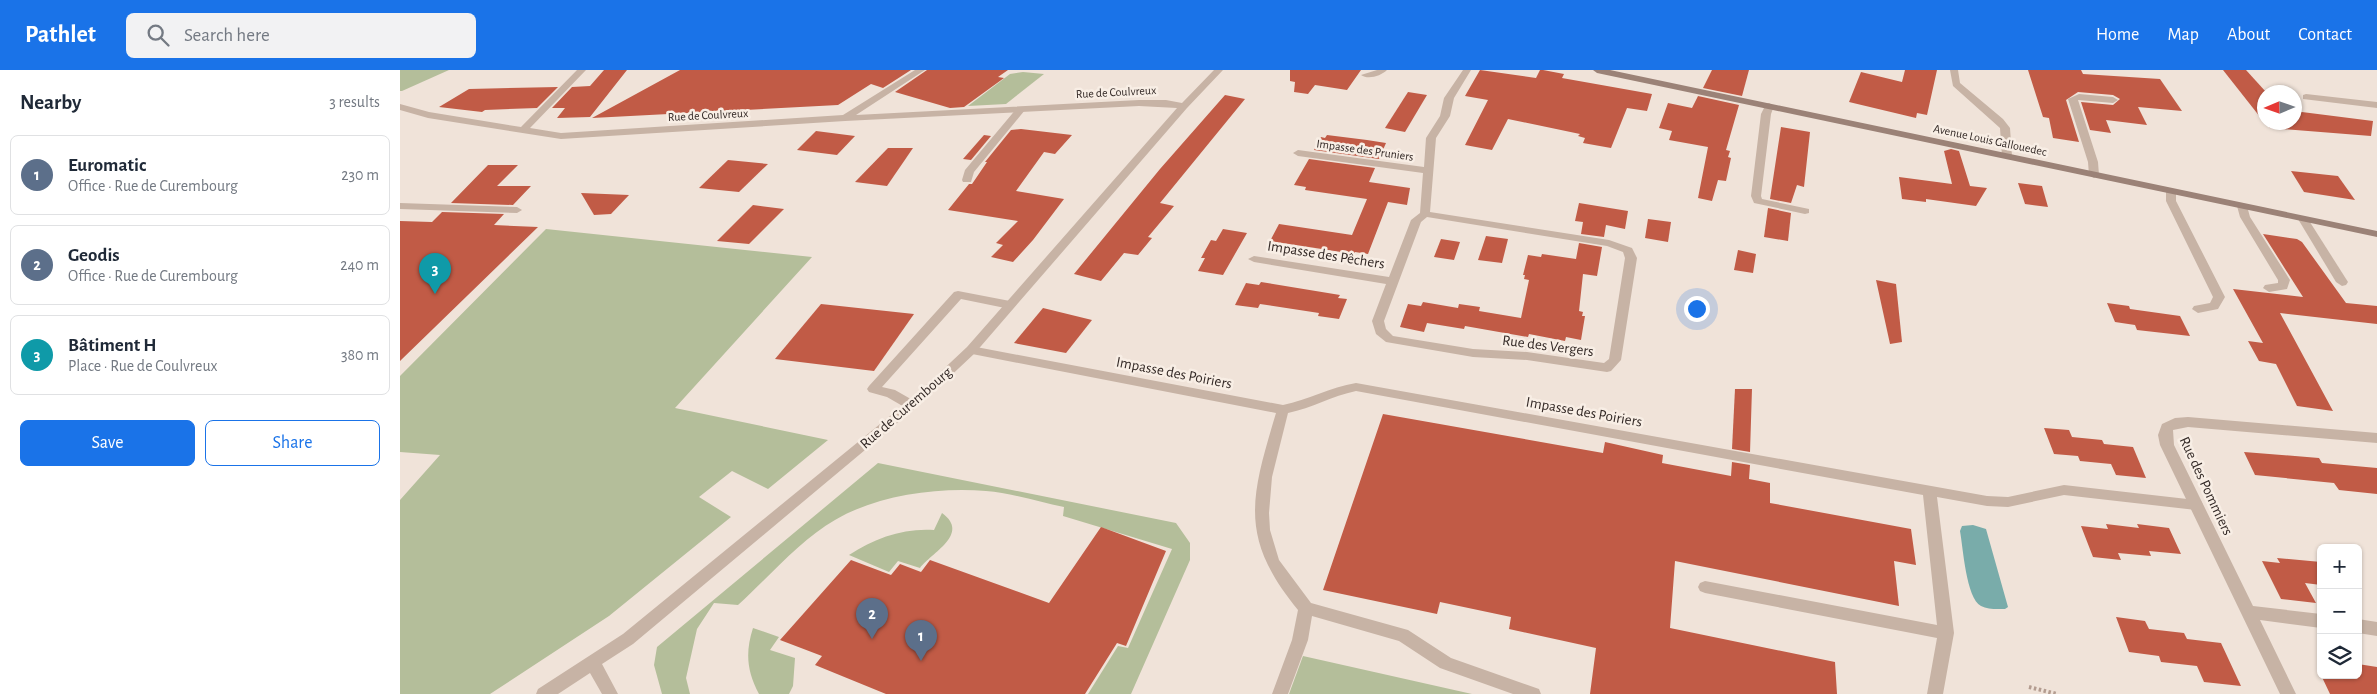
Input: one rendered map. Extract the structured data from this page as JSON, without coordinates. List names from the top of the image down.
{
  "streets": {
    "main road": ["Avenue Louis Gallouedec"],
    "street": [
      "Rue de Coulvreux",
      "Impasse des Pruniers",
      "Impasse des Pêchers",
      "Rue des Vergers",
      "Impasse des Poiriers",
      "Rue de Curembourg",
      "Rue des Pommiers"
    ]
  },
  "crossings": [
    ["Rue de Coulvreux", "Rue de Curembourg"],
    ["Impasse des Pêchers", "Rue des Vergers"],
    ["Impasse des Poiriers", "Rue de Curembourg"],
    ["Impasse des Poiriers", "Rue des Pommiers"]
  ],
  "north": "left",
  "page": {
    "header": "Pathlet",
    "search": "Search here",
    "nav": [
      "Home",
      "Map",
      "About",
      "Contact"
    ],
    "heading": ["Nearby", "3 results"],
    "list": [
      {
        "mark": "1",
        "name": "Euromatic",
        "note": "Office · Rue de Curembourg",
        "value": "230 m"
      },
      {
        "mark": "2",
        "name": "Geodis",
        "note": "Office · Rue de Curembourg",
        "value": "240 m"
      },
      {
        "mark": "3",
        "name": "Bâtiment H",
        "note": "Place · Rue de Coulvreux",
        "value": "380 m"
      }
    ],
    "pins": ["3", "2", "1"],
    "buttons": ["Save", "Share"],
    "map_buttons": ["+", "−"]
  }
}
